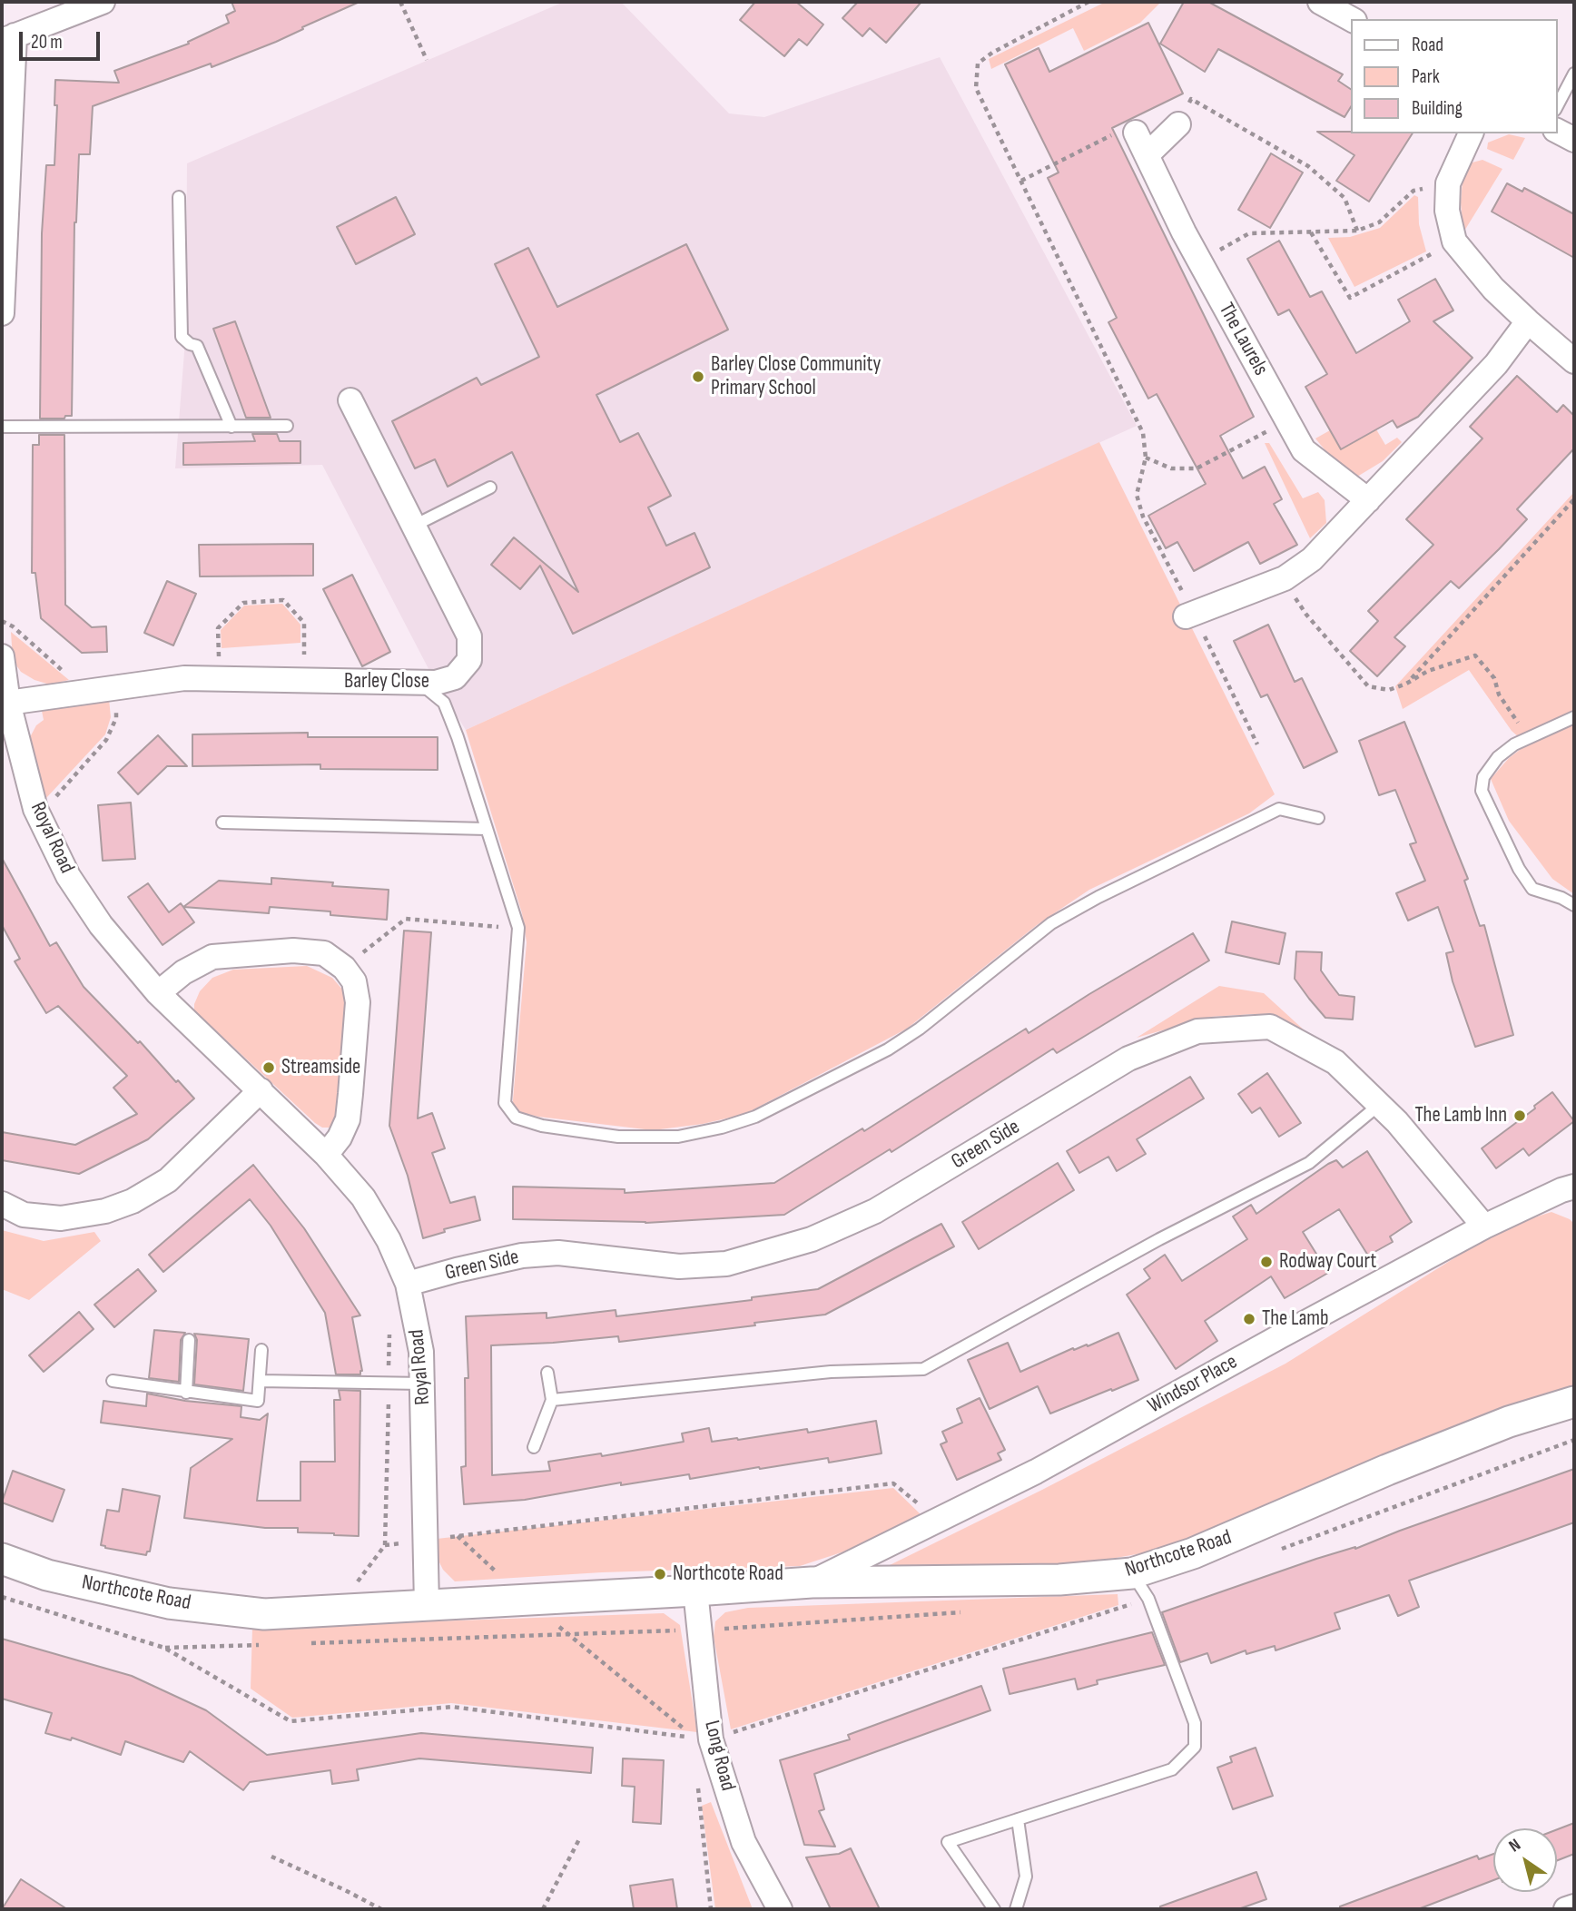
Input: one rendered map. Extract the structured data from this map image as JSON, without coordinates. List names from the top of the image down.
{
  "streets": {
    "street": [
      "The Laurels",
      "Barley Close",
      "Royal Road",
      "Green Side",
      "Windsor Place",
      "Northcote Road",
      "Long Road"
    ]
  },
  "crossings": [
    ["Barley Close", "Royal Road"],
    ["Royal Road", "Green Side"],
    ["Royal Road", "Northcote Road"],
    ["Green Side", "Windsor Place"],
    ["Windsor Place", "Northcote Road"],
    ["Northcote Road", "Long Road"]
  ],
  "places": [
    "Barley Close Community Primary School",
    "Streamside",
    "The Lamb Inn",
    "Rodway Court",
    "The Lamb",
    "Northcote Road"
  ],
  "legend": ["Road", "Park", "Building"],
  "scale_bar": "20 m",
  "north": "top left"
}
